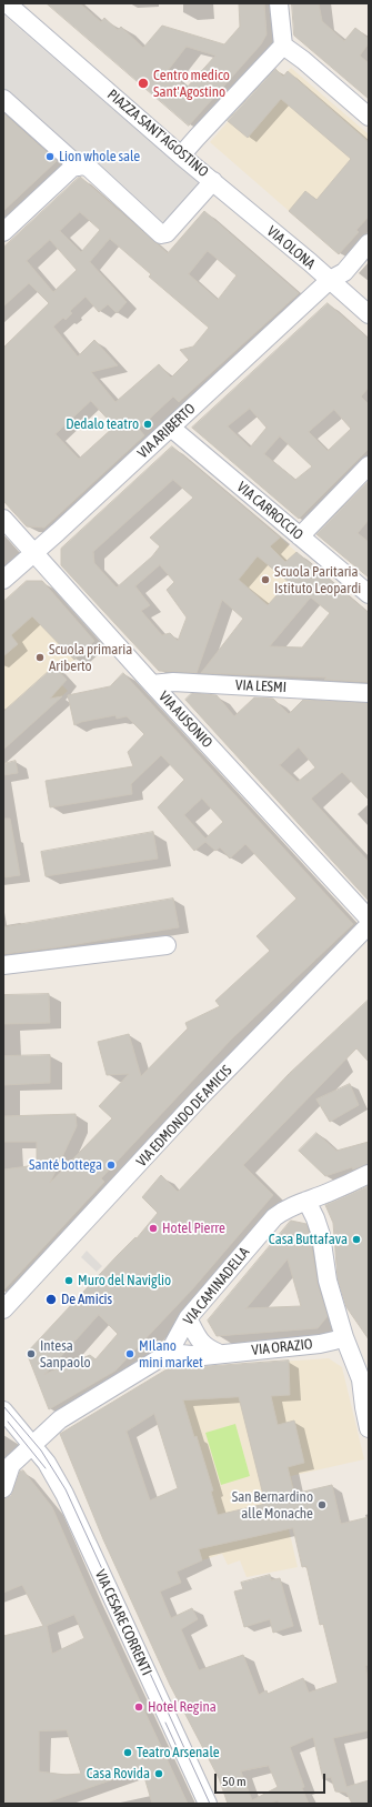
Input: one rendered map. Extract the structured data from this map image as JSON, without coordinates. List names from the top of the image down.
{
  "streets": {
    "street": [
      "PIAZZA SANT'AGOSTINO",
      "VIA OLONA",
      "VIA ARIBERTO",
      "VIA CARROCCIO",
      "VIA LESMI",
      "VIA AUSONIO",
      "VIA EDMONDO DE AMICIS",
      "VIA CAMINADELLA",
      "VIA ORAZIO",
      "VIA CESARE CORRENTI"
    ]
  },
  "crossings": [
    ["PIAZZA SANT'AGOSTINO", "VIA OLONA"],
    ["VIA OLONA", "VIA ARIBERTO"],
    ["VIA ARIBERTO", "VIA CARROCCIO"],
    ["VIA ARIBERTO", "VIA AUSONIO"],
    ["VIA LESMI", "VIA AUSONIO"],
    ["VIA CAMINADELLA", "VIA ORAZIO"],
    ["VIA CAMINADELLA", "VIA CESARE CORRENTI"]
  ],
  "places": [
    "Centro medico Sant'Agostino",
    "Lion whole sale",
    "Dedalo teatro",
    "Scuola Paritaria Istituto Leopardi",
    "Scuola primaria Ariberto",
    "Santé bottega",
    "Hotel Pierre",
    "Casa Buttafava",
    "Muro del Naviglio",
    "De Amicis",
    "Intesa Sanpaolo",
    "MIlano mini market",
    "San Bernardino alle Monache",
    "Hotel Regina",
    "Teatro Arsenale",
    "Casa Rovida"
  ],
  "scale_bar": "50 m"
}
